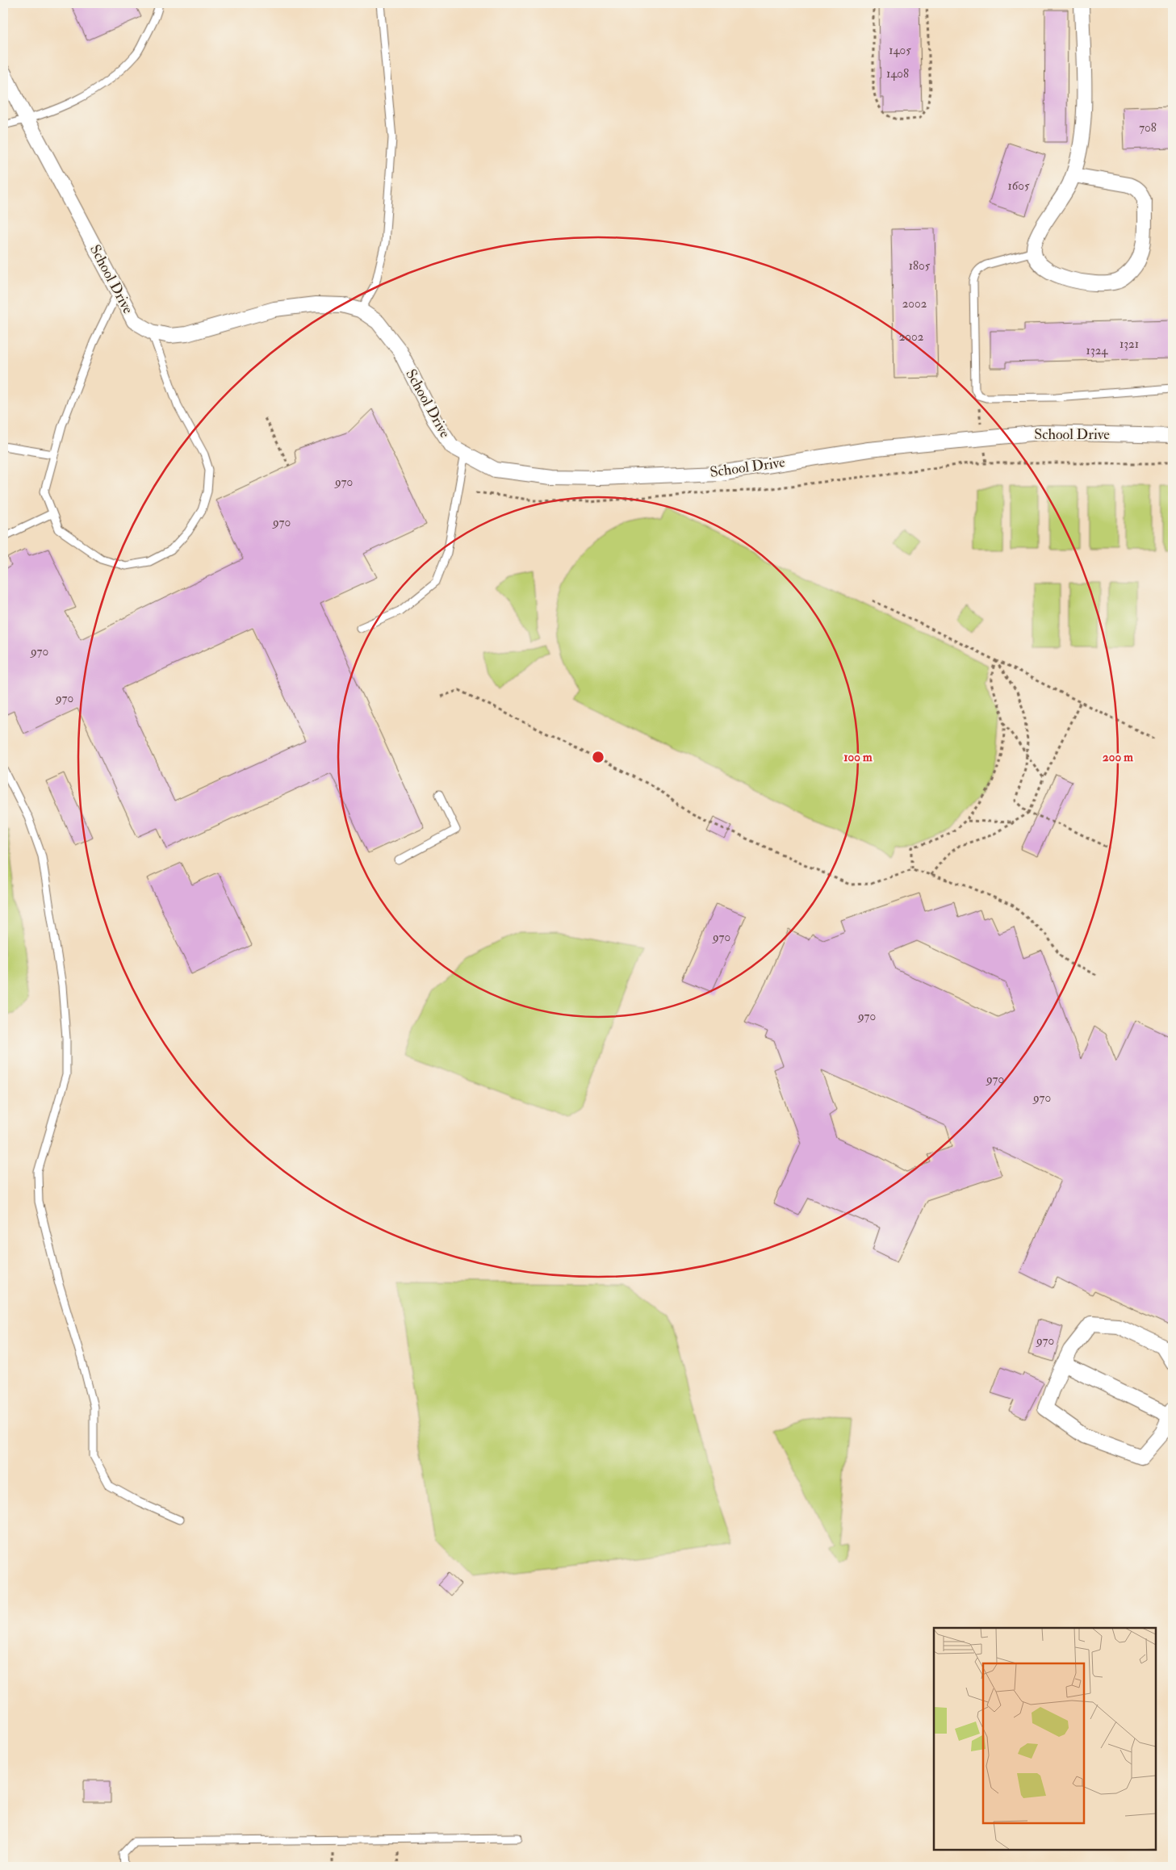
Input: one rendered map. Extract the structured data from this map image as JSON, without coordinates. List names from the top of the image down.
{
  "streets": {
    "street": ["School Drive"]
  },
  "house_numbers": [
    "1405",
    "1408",
    "708",
    "1605",
    "1805",
    "2002",
    "2002",
    "1321",
    "1324",
    "970",
    "970",
    "970",
    "970",
    "970",
    "970",
    "970",
    "970",
    "970"
  ],
  "rings": ["100 m", "200 m"]
}
